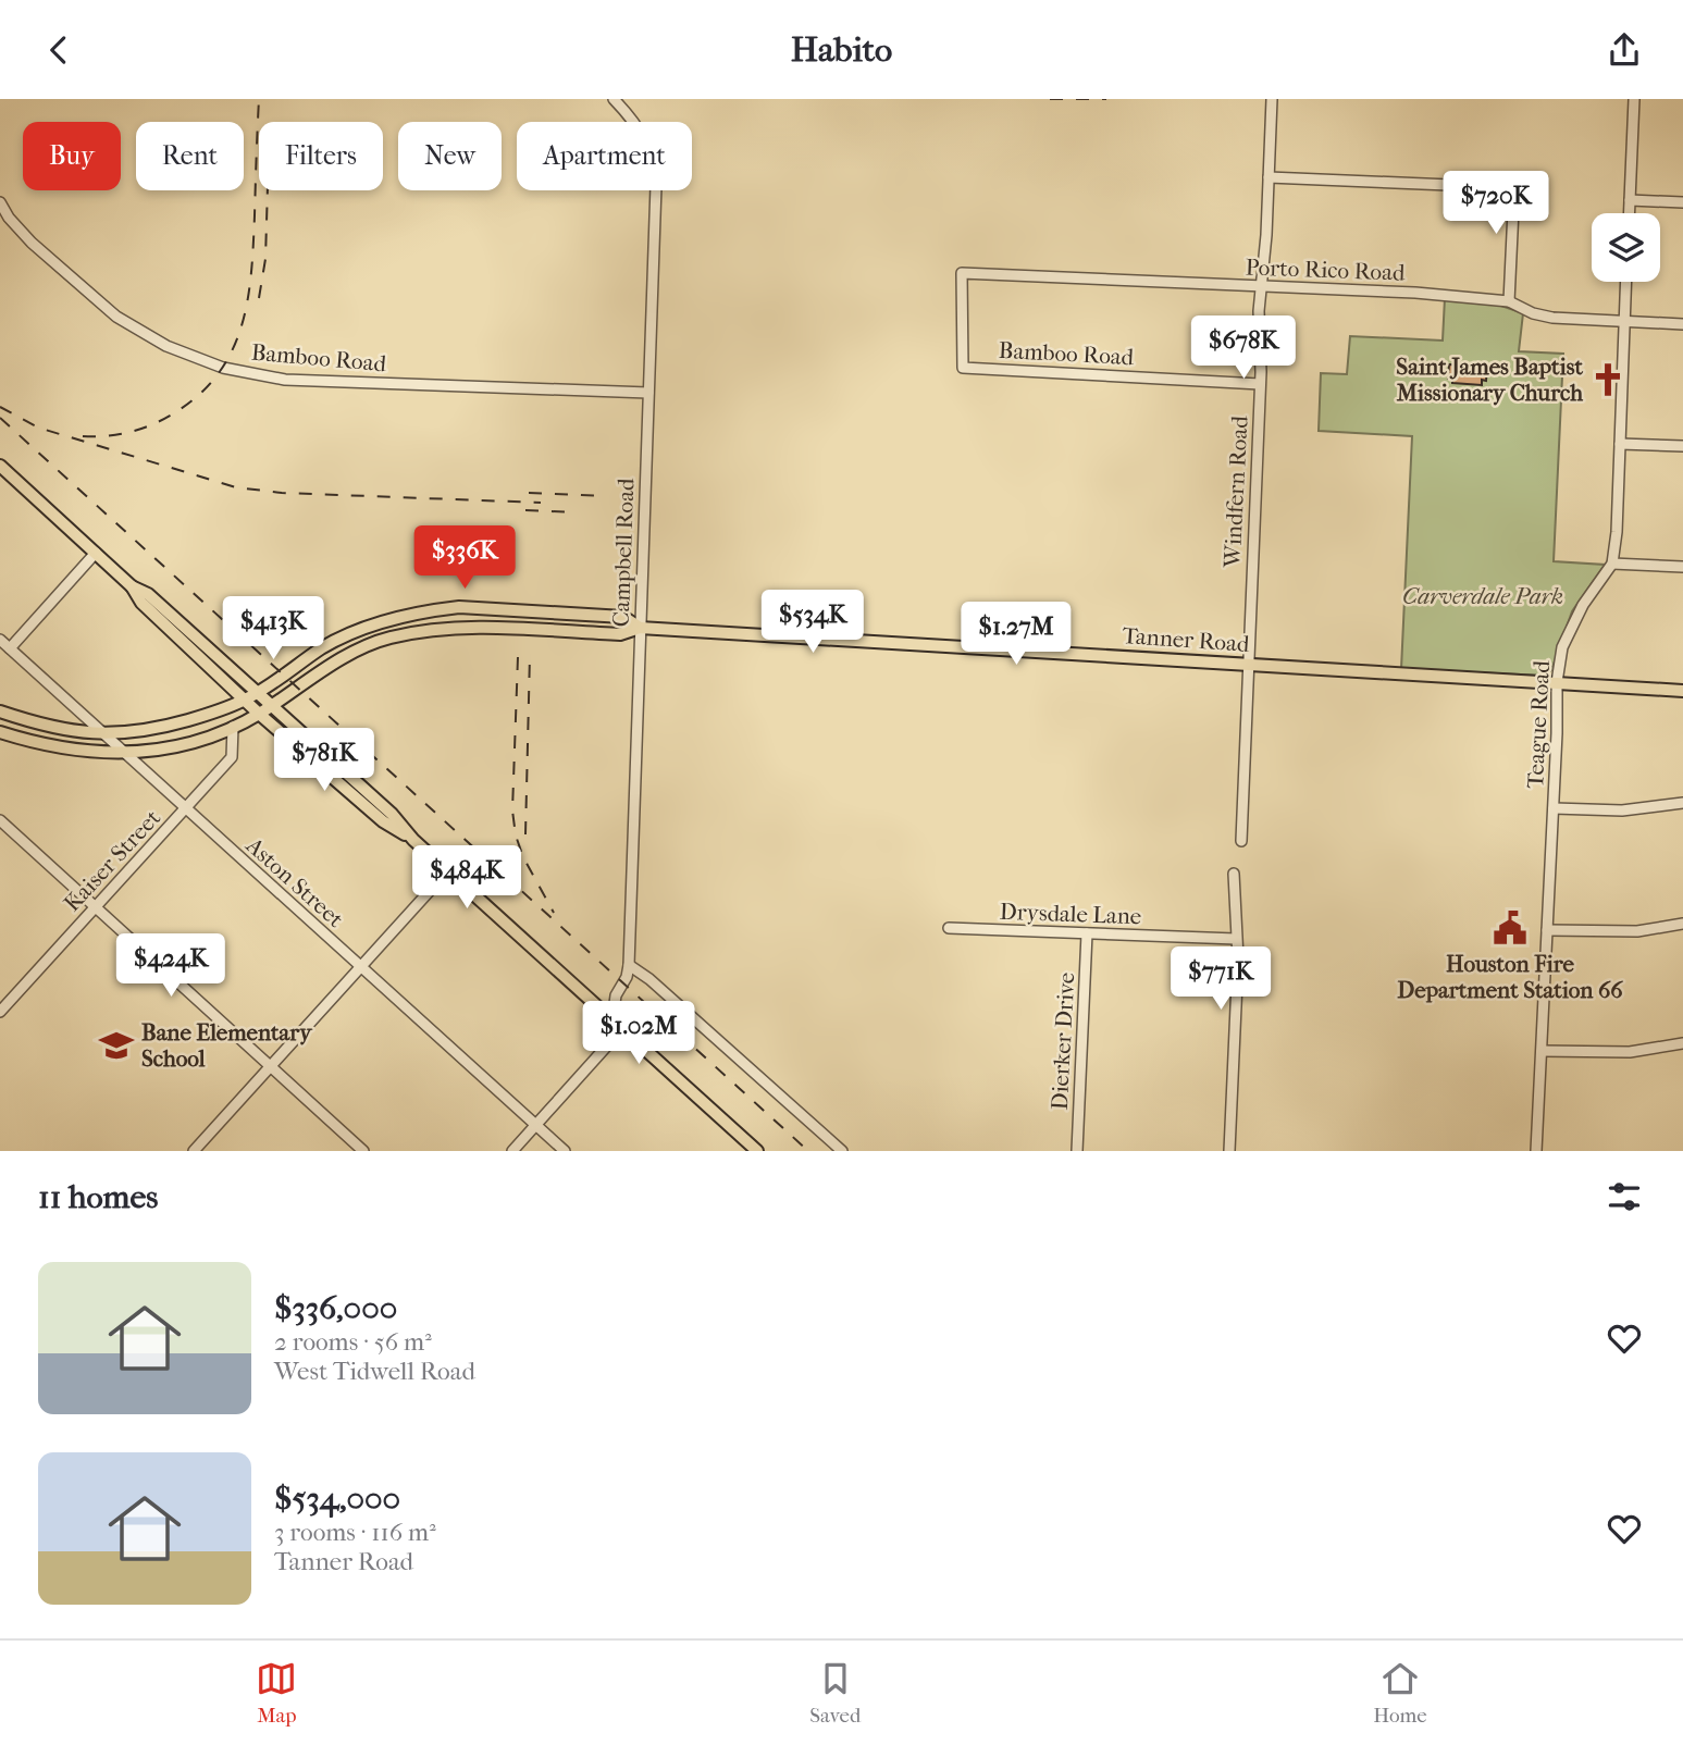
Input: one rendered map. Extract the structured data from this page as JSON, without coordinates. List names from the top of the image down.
{
  "streets": {
    "main road": ["Tanner Road"],
    "street": [
      "Porto Rico Road",
      "Bamboo Road",
      "Windfern Road",
      "Campbell Road",
      "Teague Road",
      "Kaiser Street",
      "Aston Street",
      "Drysdale Lane",
      "Dierker Drive"
    ]
  },
  "crossings": [
    ["Porto Rico Road", "Bamboo Road"],
    ["Porto Rico Road", "Windfern Road"],
    ["Porto Rico Road", "Teague Road"],
    ["Bamboo Road", "Windfern Road"],
    ["Bamboo Road", "Campbell Road"],
    ["Windfern Road", "Tanner Road"],
    ["Campbell Road", "Tanner Road"],
    ["Campbell Road", "Aston Street"],
    ["Tanner Road", "Teague Road"],
    ["Kaiser Street", "Aston Street"],
    ["Drysdale Lane", "Dierker Drive"]
  ],
  "parks": ["Carverdale Park"],
  "places": {
    "church": ["Saint James Baptist Missionary Church"],
    "public building": ["Houston Fire Department Station 66"],
    "school or university": ["Bane Elementary School"]
  },
  "page": {
    "header": "Habito",
    "chip": [
      "Buy",
      "Rent",
      "Filters",
      "New",
      "Apartment"
    ],
    "price": [
      "$720K",
      "$678K",
      "$336K",
      "$534K",
      "$413K",
      "$1.27M",
      "$781K",
      "$484K",
      "$424K",
      "$771K",
      "$1.02M"
    ],
    "heading": "11 homes",
    "list": [
      {
        "name": "$336,000",
        "note": "2 rooms · 56 m² · West Tidwell Road"
      },
      {
        "name": "$534,000",
        "note": "3 rooms · 116 m² · Tanner Road"
      }
    ],
    "tabs": ["Map", "Saved", "Home"]
  }
}
